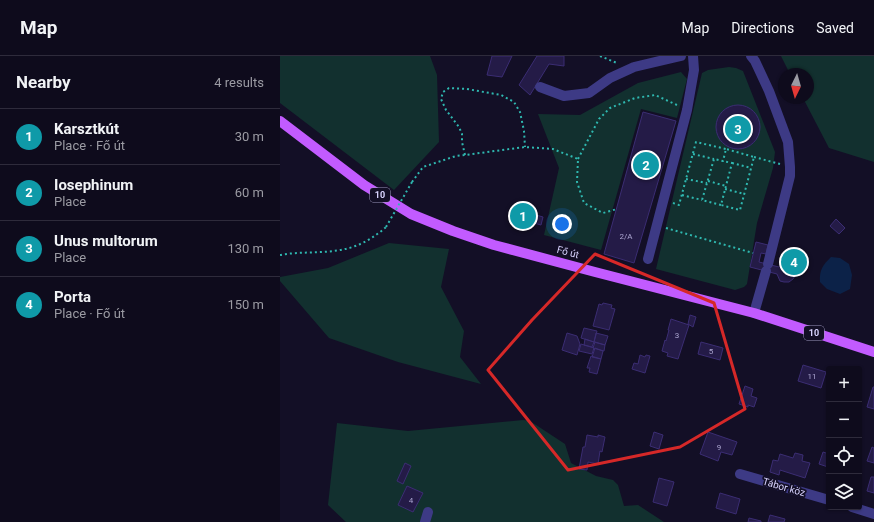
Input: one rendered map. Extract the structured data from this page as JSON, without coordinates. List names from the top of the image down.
{
  "streets": {
    "main road": ["10", "Fő út"],
    "street": ["Tábor köz"]
  },
  "house_numbers": [
    "2/A",
    "3",
    "5",
    "11",
    "9",
    "4"
  ],
  "north": "bottom",
  "page": {
    "header": "Map",
    "nav": ["Map", "Directions", "Saved"],
    "heading": ["Nearby", "4 results"],
    "list": [
      {
        "mark": "1",
        "name": "Karsztkút",
        "note": "Place · Fő út",
        "value": "30 m"
      },
      {
        "mark": "2",
        "name": "Iosephinum",
        "note": "Place",
        "value": "60 m"
      },
      {
        "mark": "3",
        "name": "Unus multorum",
        "note": "Place",
        "value": "130 m"
      },
      {
        "mark": "4",
        "name": "Porta",
        "note": "Place · Fő út",
        "value": "150 m"
      }
    ],
    "pins": [
      "3",
      "2",
      "1",
      "4"
    ],
    "map_buttons": ["+", "−"]
  }
}
